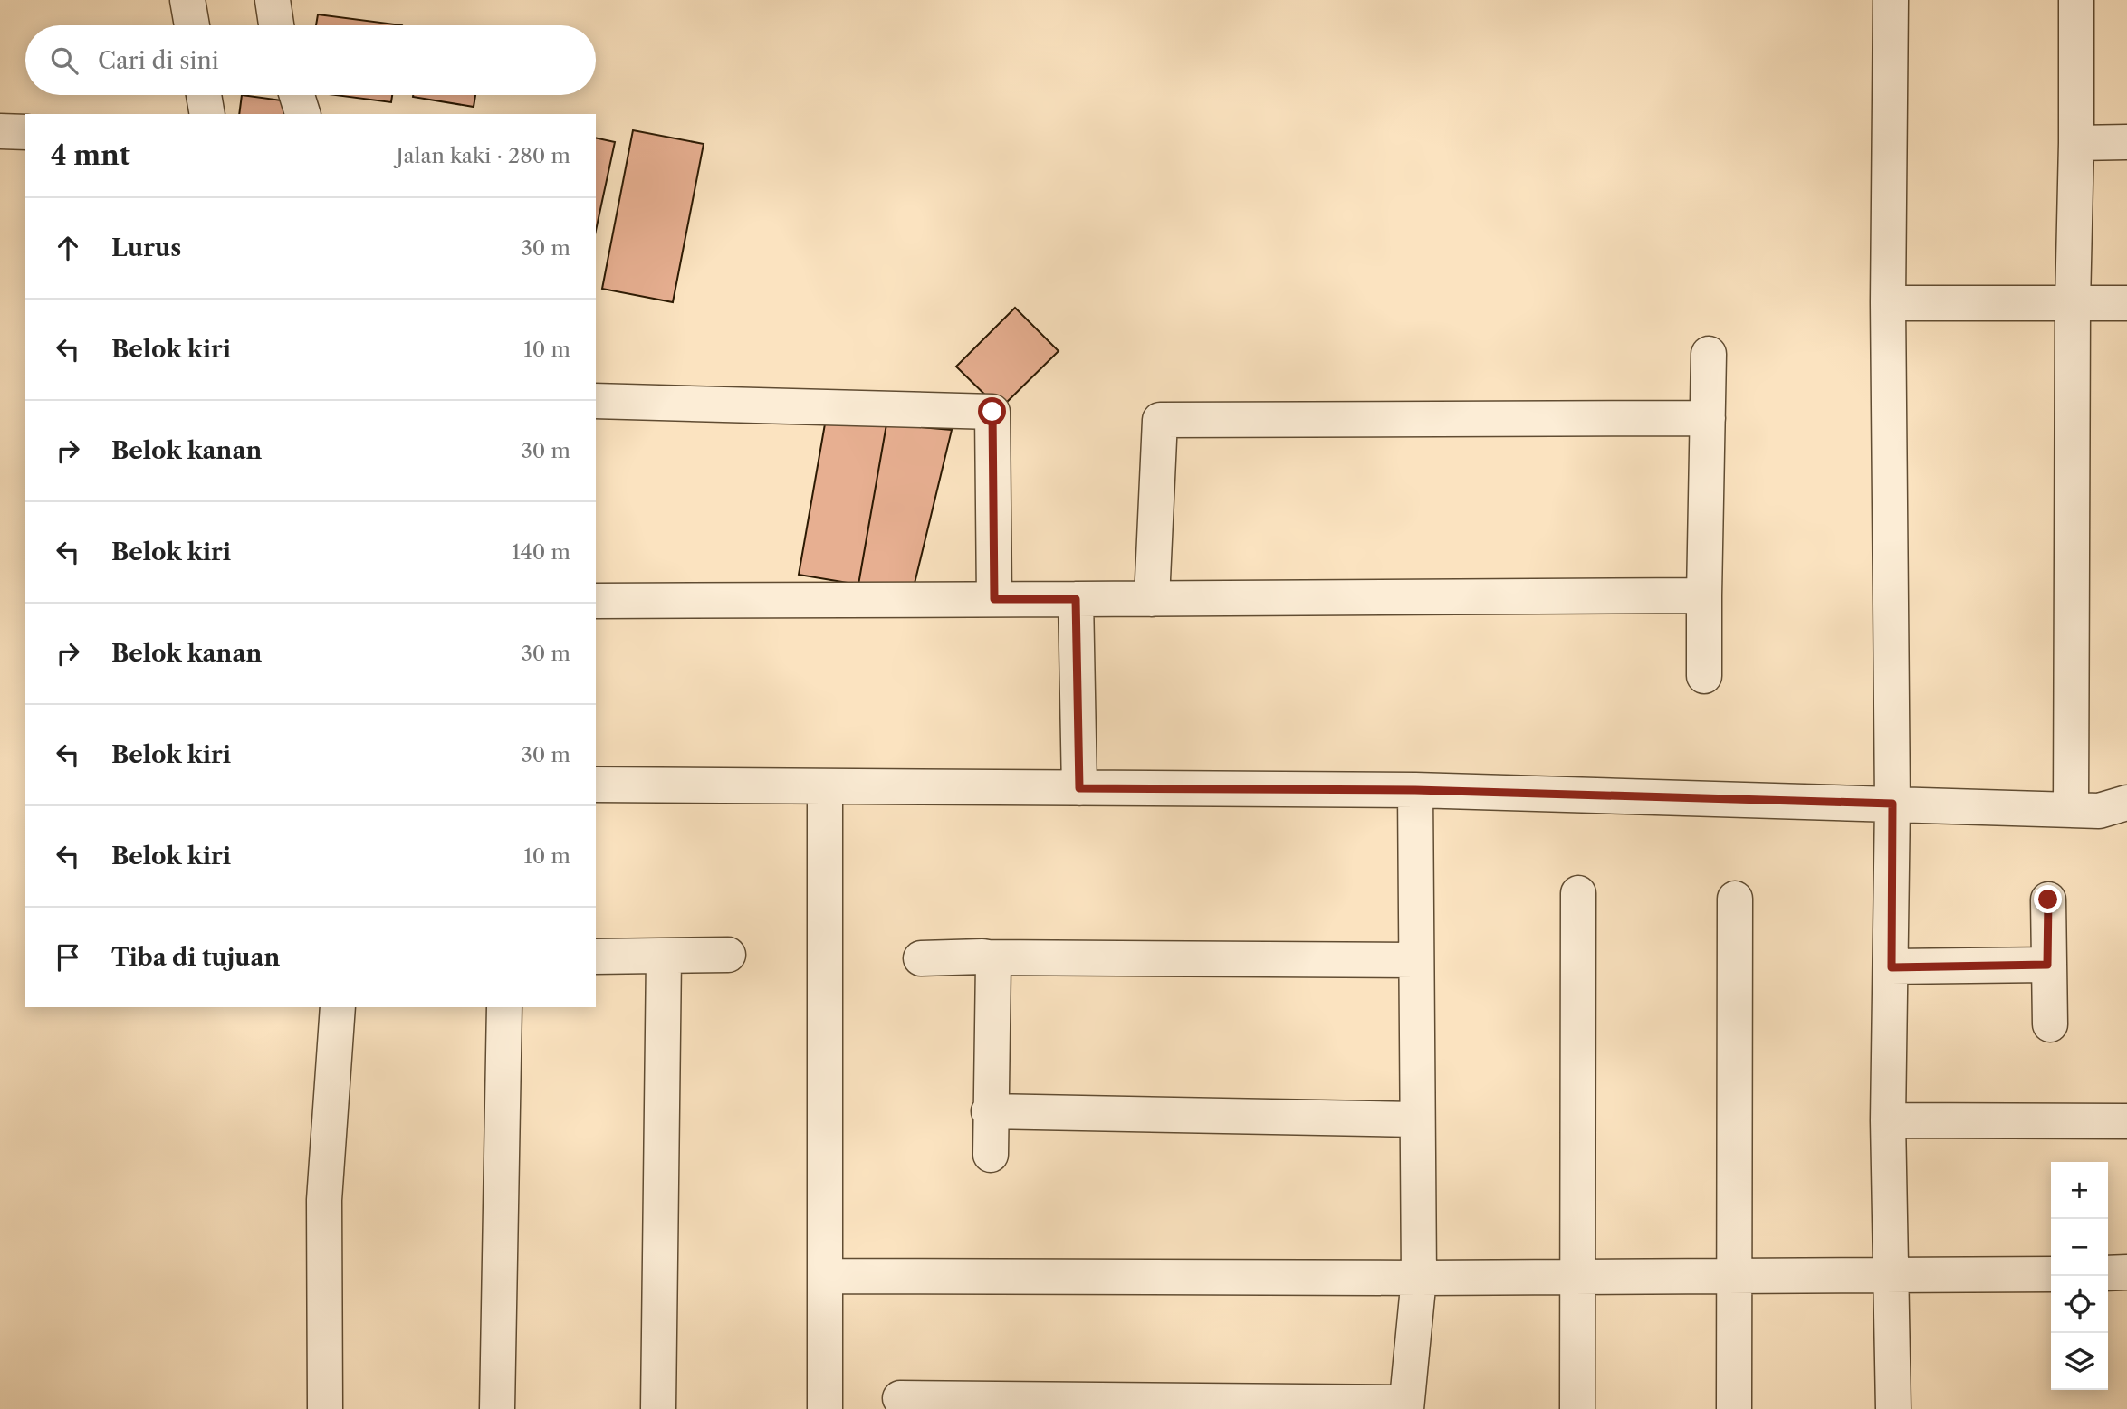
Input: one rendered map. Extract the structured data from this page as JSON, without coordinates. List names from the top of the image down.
{
  "page": {
    "search": "Cari di sini",
    "heading": ["4 mnt", "Jalan kaki · 280 m"],
    "list": [
      ["Lurus", "30 m"],
      ["Belok kiri", "10 m"],
      ["Belok kanan", "30 m"],
      ["Belok kiri", "140 m"],
      ["Belok kanan", "30 m"],
      ["Belok kiri", "30 m"],
      ["Belok kiri", "10 m"],
      "Tiba di tujuan"
    ],
    "map_buttons": ["+", "−"]
  }
}
